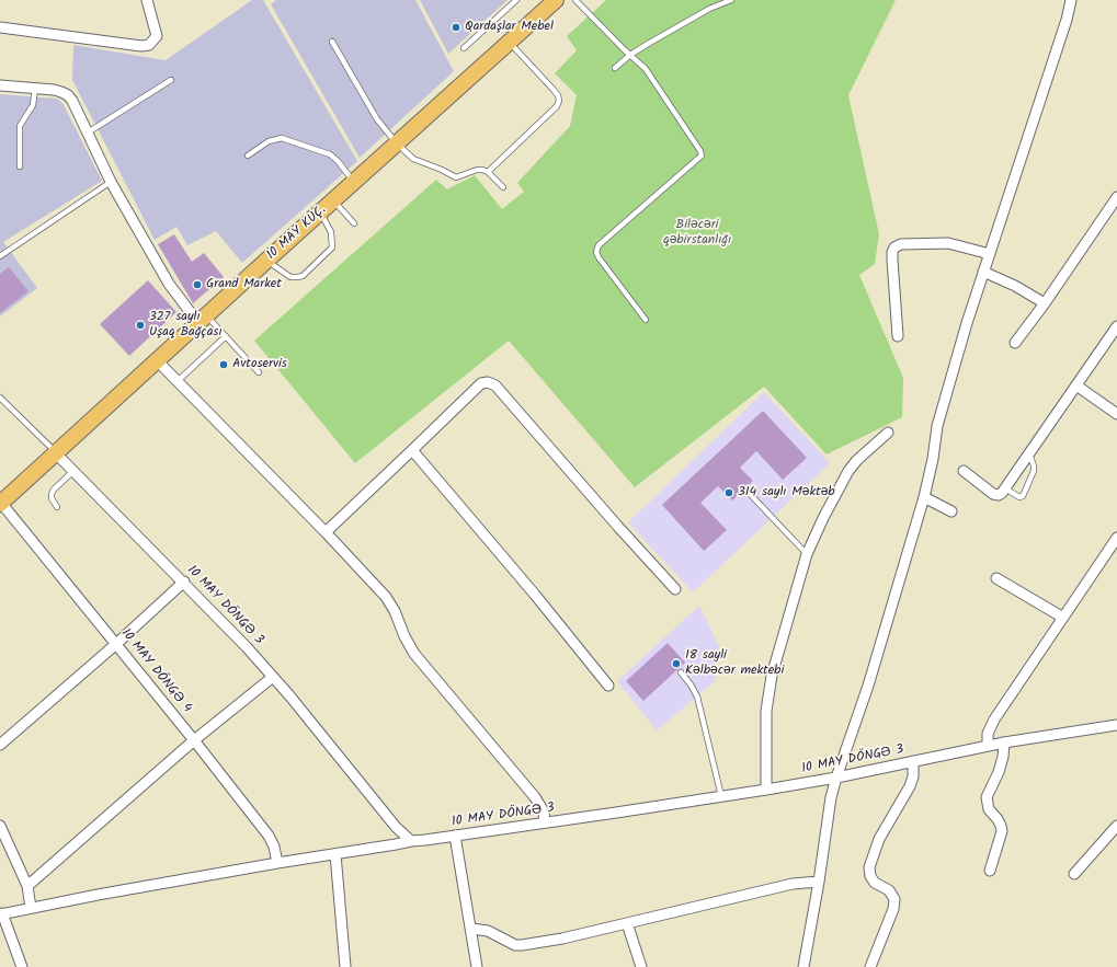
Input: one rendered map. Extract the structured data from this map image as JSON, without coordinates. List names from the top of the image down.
{
  "streets": {
    "main road": ["10 MAY KÜÇ."],
    "street": ["10 MAY DÖNGƏ 3", "10 MAY DÖNGƏ 4"]
  },
  "crossings": [
    ["10 MAY KÜÇ.", "10 MAY DÖNGƏ 3"],
    ["10 MAY KÜÇ.", "10 MAY DÖNGƏ 4"]
  ],
  "parks": ["Biləcəri qəbirstanlığı"],
  "places": [
    "Qardaşlar Mebel",
    "Grand Market",
    "327 saylı Uşaq Bağçası",
    "Avtoservis",
    "314 saylı Məktəb",
    "18 sayli Kəlbəcər mektebi"
  ]
}
